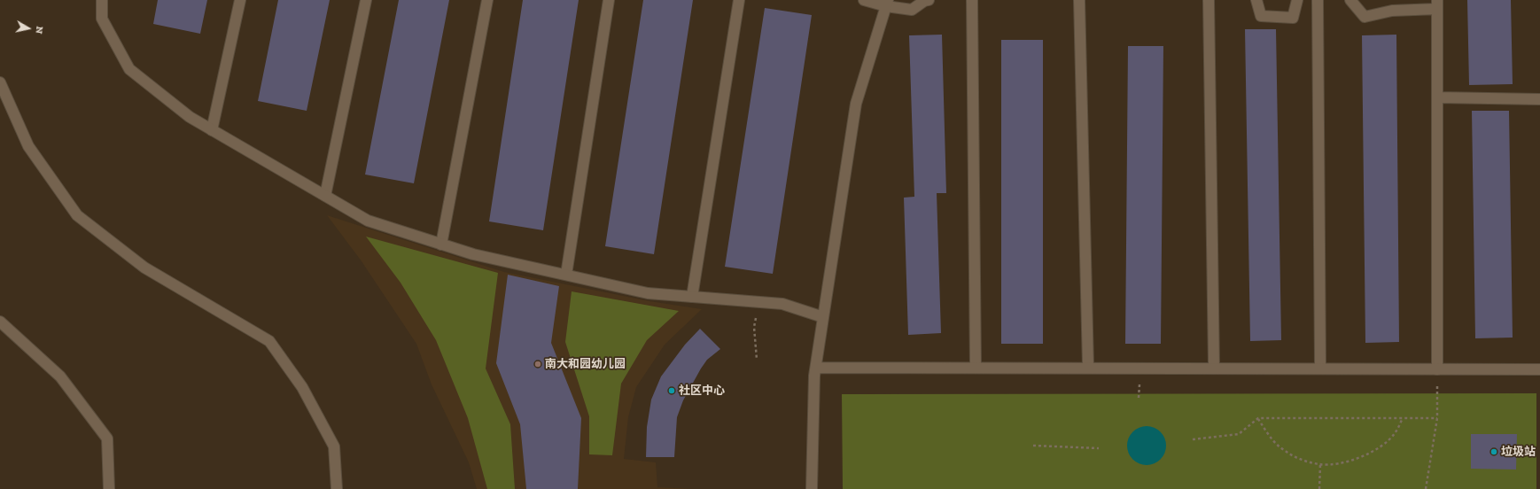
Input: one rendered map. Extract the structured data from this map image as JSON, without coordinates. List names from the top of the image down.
{
  "places": ["南大和园幼儿园", "社区中心", "垃圾站"],
  "north": "right"
}
